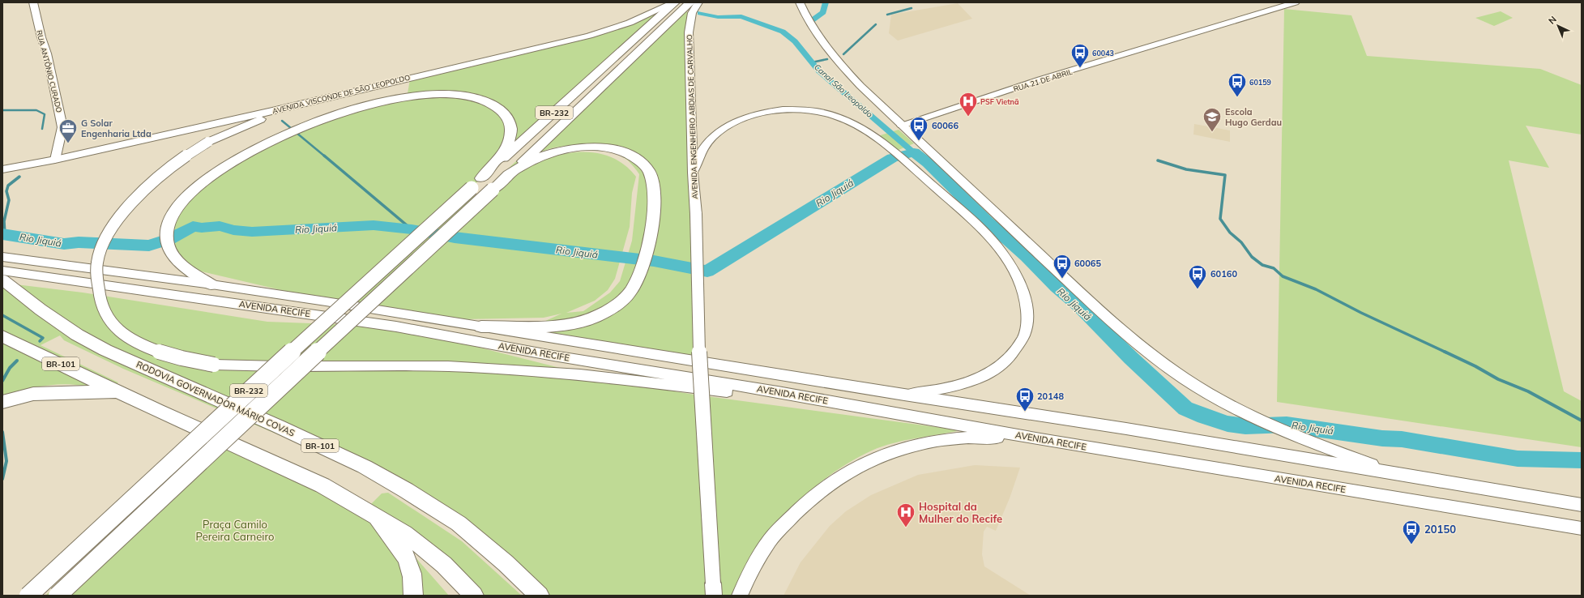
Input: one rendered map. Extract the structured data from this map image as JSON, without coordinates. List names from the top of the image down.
{
  "streets": {
    "highway": ["BR-232", "BR-101", "RODOVIA GOVERNADOR MÁRIO COVAS"],
    "main road": ["AVENIDA VISCONDE DE SÃO LEOPOLDO", "AVENIDA ENGENHEIRO ABDIAS DE CARVALHO", "AVENIDA RECIFE"],
    "street": ["RUA ANTÔNIO CURADO", "RUA 21 DE ABRIL"]
  },
  "crossings": [
    ["RUA ANTÔNIO CURADO", "AVENIDA VISCONDE DE SÃO LEOPOLDO"],
    ["AVENIDA VISCONDE DE SÃO LEOPOLDO", "BR-232"]
  ],
  "water": ["Canal São Leopoldo", "Rio Jiquiá"],
  "parks": ["Praça Camilo Pereira Carneiro"],
  "places": {
    "bus stop": [
      "60043",
      "60159",
      "60066",
      "60065",
      "60160",
      "20148",
      "20150"
    ],
    "hospital": ["PSF Vietnã", "Hospital da Mulher do Recife"],
    "school or university": ["Escola Hugo Gerdau"],
    "office": ["G Solar Engenharia Ltda"]
  },
  "north": "top left"
}
